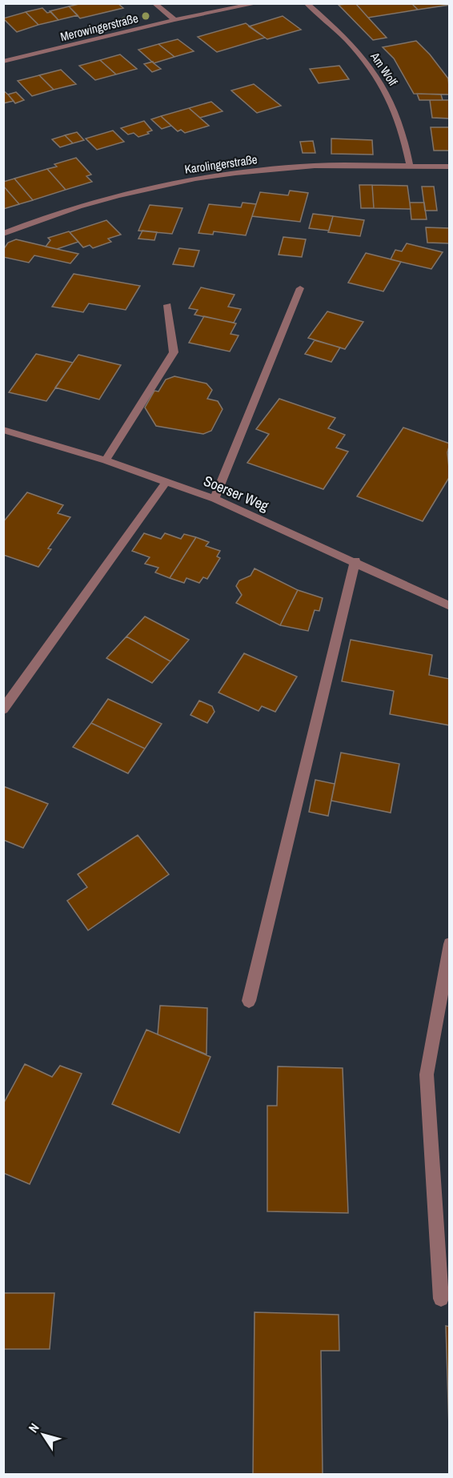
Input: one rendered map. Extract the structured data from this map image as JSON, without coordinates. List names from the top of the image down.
{
  "streets": {
    "street": [
      "Merowingerstraße",
      "Am Wolf",
      "Karolingerstraße",
      "Soerser Weg"
    ]
  },
  "crossings": [
    ["Am Wolf", "Karolingerstraße"]
  ],
  "north": "top left"
}
